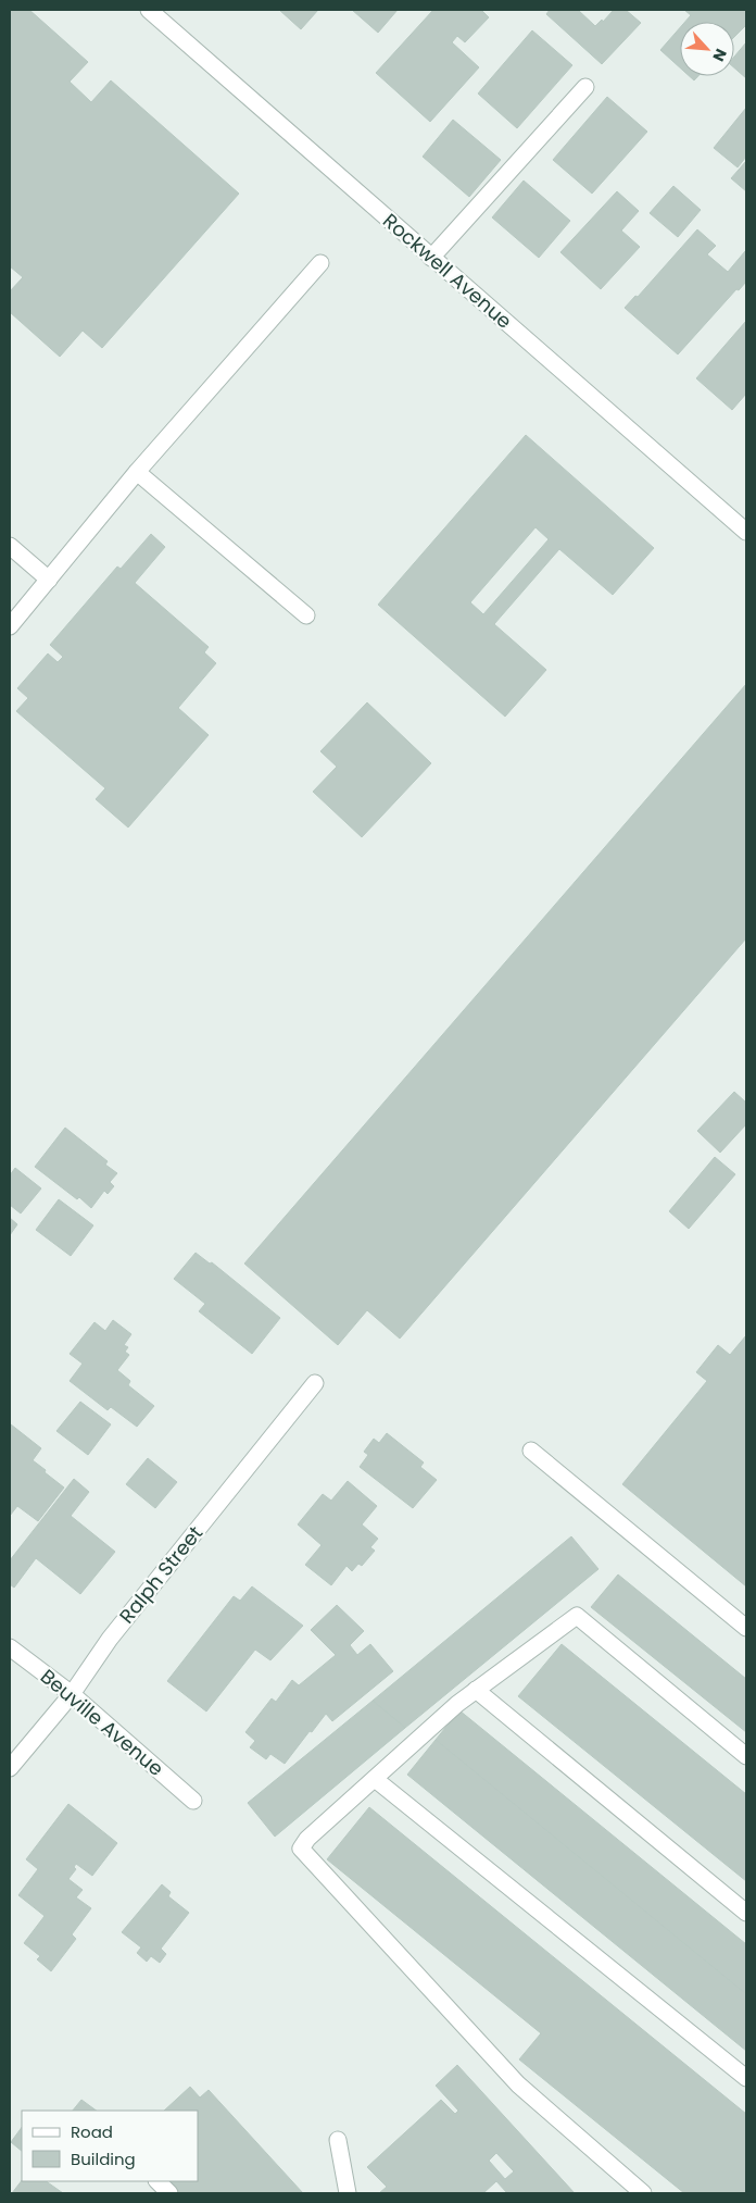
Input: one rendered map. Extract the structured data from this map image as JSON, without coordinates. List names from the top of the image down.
{
  "streets": {
    "street": ["Rockwell Avenue", "Ralph Street", "Beuville Avenue"]
  },
  "crossings": [
    ["Ralph Street", "Beuville Avenue"]
  ],
  "legend": ["Road", "Building"],
  "north": "bottom right"
}
